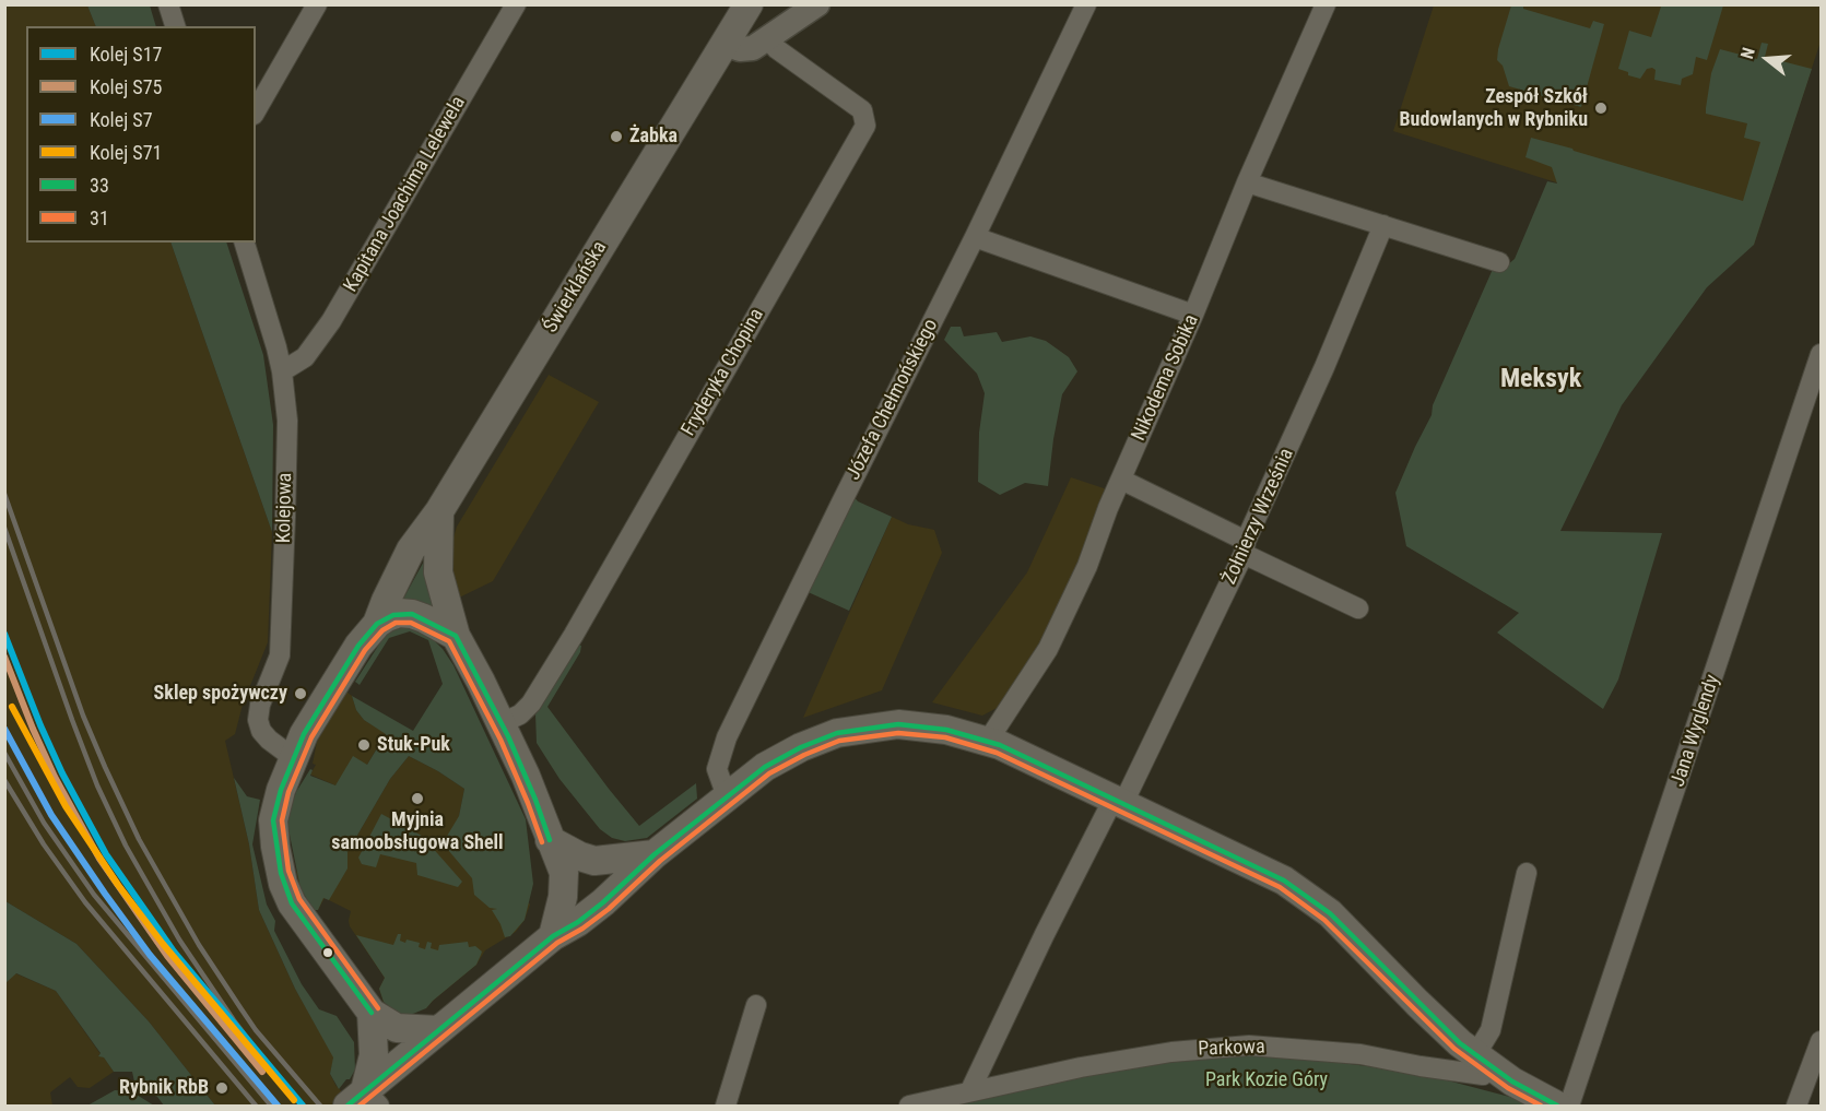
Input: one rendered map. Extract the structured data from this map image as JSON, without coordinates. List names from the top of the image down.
{
  "streets": {
    "main road": ["Świerklańska"],
    "street": [
      "Kapitana Joachima Lelewela",
      "Fryderyka Chopina",
      "Nikodema Sobika",
      "Józefa Chełmońskiego",
      "Kolejowa",
      "Żołnierzy Września",
      "Jana Wyglendy",
      "Parkowa"
    ]
  },
  "crossings": [
    ["Kapitana Joachima Lelewela", "Kolejowa"],
    ["Świerklańska", "Kolejowa"]
  ],
  "districts": ["Meksyk"],
  "parks": ["Park Kozie Góry"],
  "places": [
    "Zespół Szkół Budowlanych w Rybniku",
    "Żabka",
    "Sklep spożywczy",
    "Stuk-Puk",
    "Myjnia samoobsługowa Shell",
    "Rybnik RbB"
  ],
  "lines": [
    "transit line 33",
    "transit line 31",
    "rail line S17",
    "rail line S75",
    "rail line S71",
    "rail line S7"
  ],
  "legend": [
    "Kolej S17",
    "Kolej S75",
    "Kolej S7",
    "Kolej S71",
    "33",
    "31"
  ],
  "north": "left"
}
